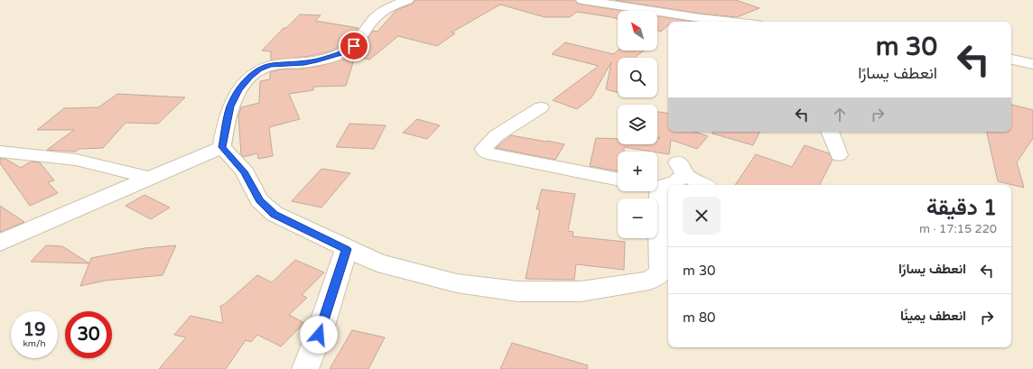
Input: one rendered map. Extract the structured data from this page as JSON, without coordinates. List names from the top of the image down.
{
  "north": "top left",
  "page": {
    "map_buttons": ["+", "−"],
    "turn": ["30 m", "انعطف يسارًا"],
    "heading": ["1 دقيقة", "220 m · 17:15"],
    "list": [
      {
        "name": "انعطف يسارًا",
        "value": "30 m"
      },
      {
        "name": "انعطف يمينًا",
        "value": "80 m"
      }
    ],
    "speed": "19 km/h",
    "limit": "30"
  }
}
